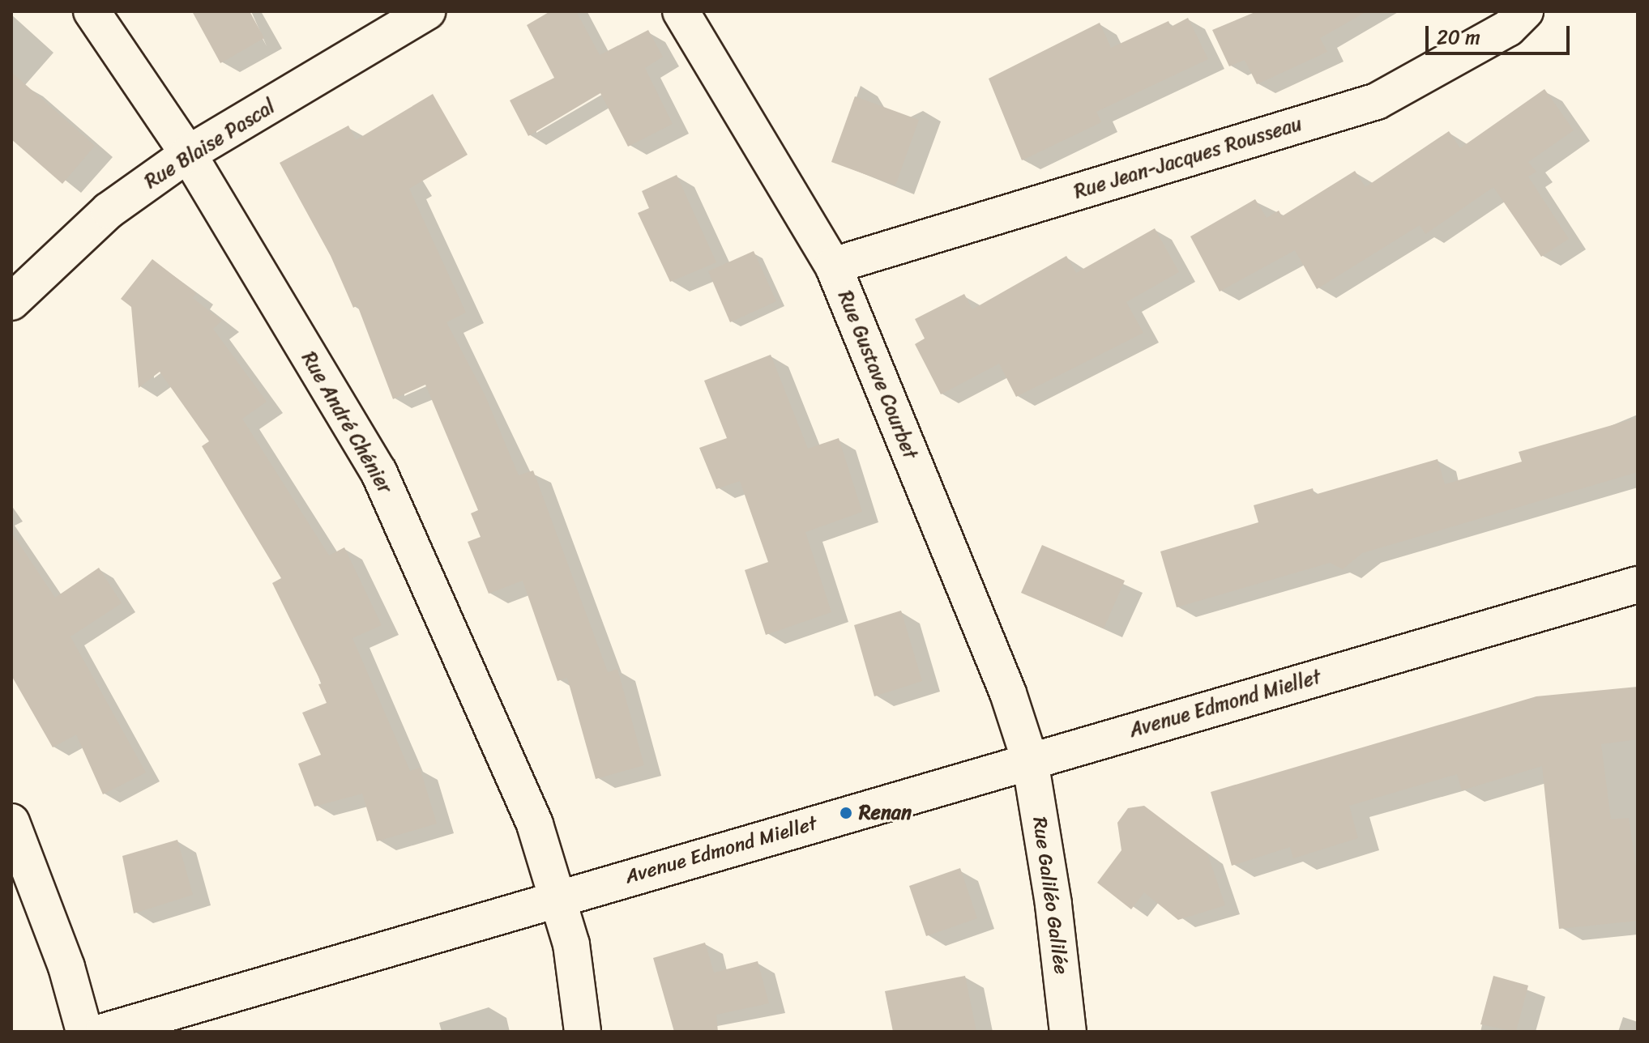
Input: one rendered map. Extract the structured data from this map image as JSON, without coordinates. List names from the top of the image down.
{
  "streets": {
    "street": [
      "Rue Blaise Pascal",
      "Rue Jean-Jacques Rousseau",
      "Rue Gustave Courbet",
      "Rue André Chénier",
      "Avenue Edmond Miellet",
      "Rue Galiléo Galilée"
    ]
  },
  "crossings": [
    ["Rue Blaise Pascal", "Rue André Chénier"],
    ["Rue Jean-Jacques Rousseau", "Rue Gustave Courbet"],
    ["Rue Gustave Courbet", "Avenue Edmond Miellet"],
    ["Rue Gustave Courbet", "Rue Galiléo Galilée"],
    ["Rue André Chénier", "Avenue Edmond Miellet"],
    ["Avenue Edmond Miellet", "Rue Galiléo Galilée"]
  ],
  "places": ["Renan"],
  "scale_bar": "20 m"
}
